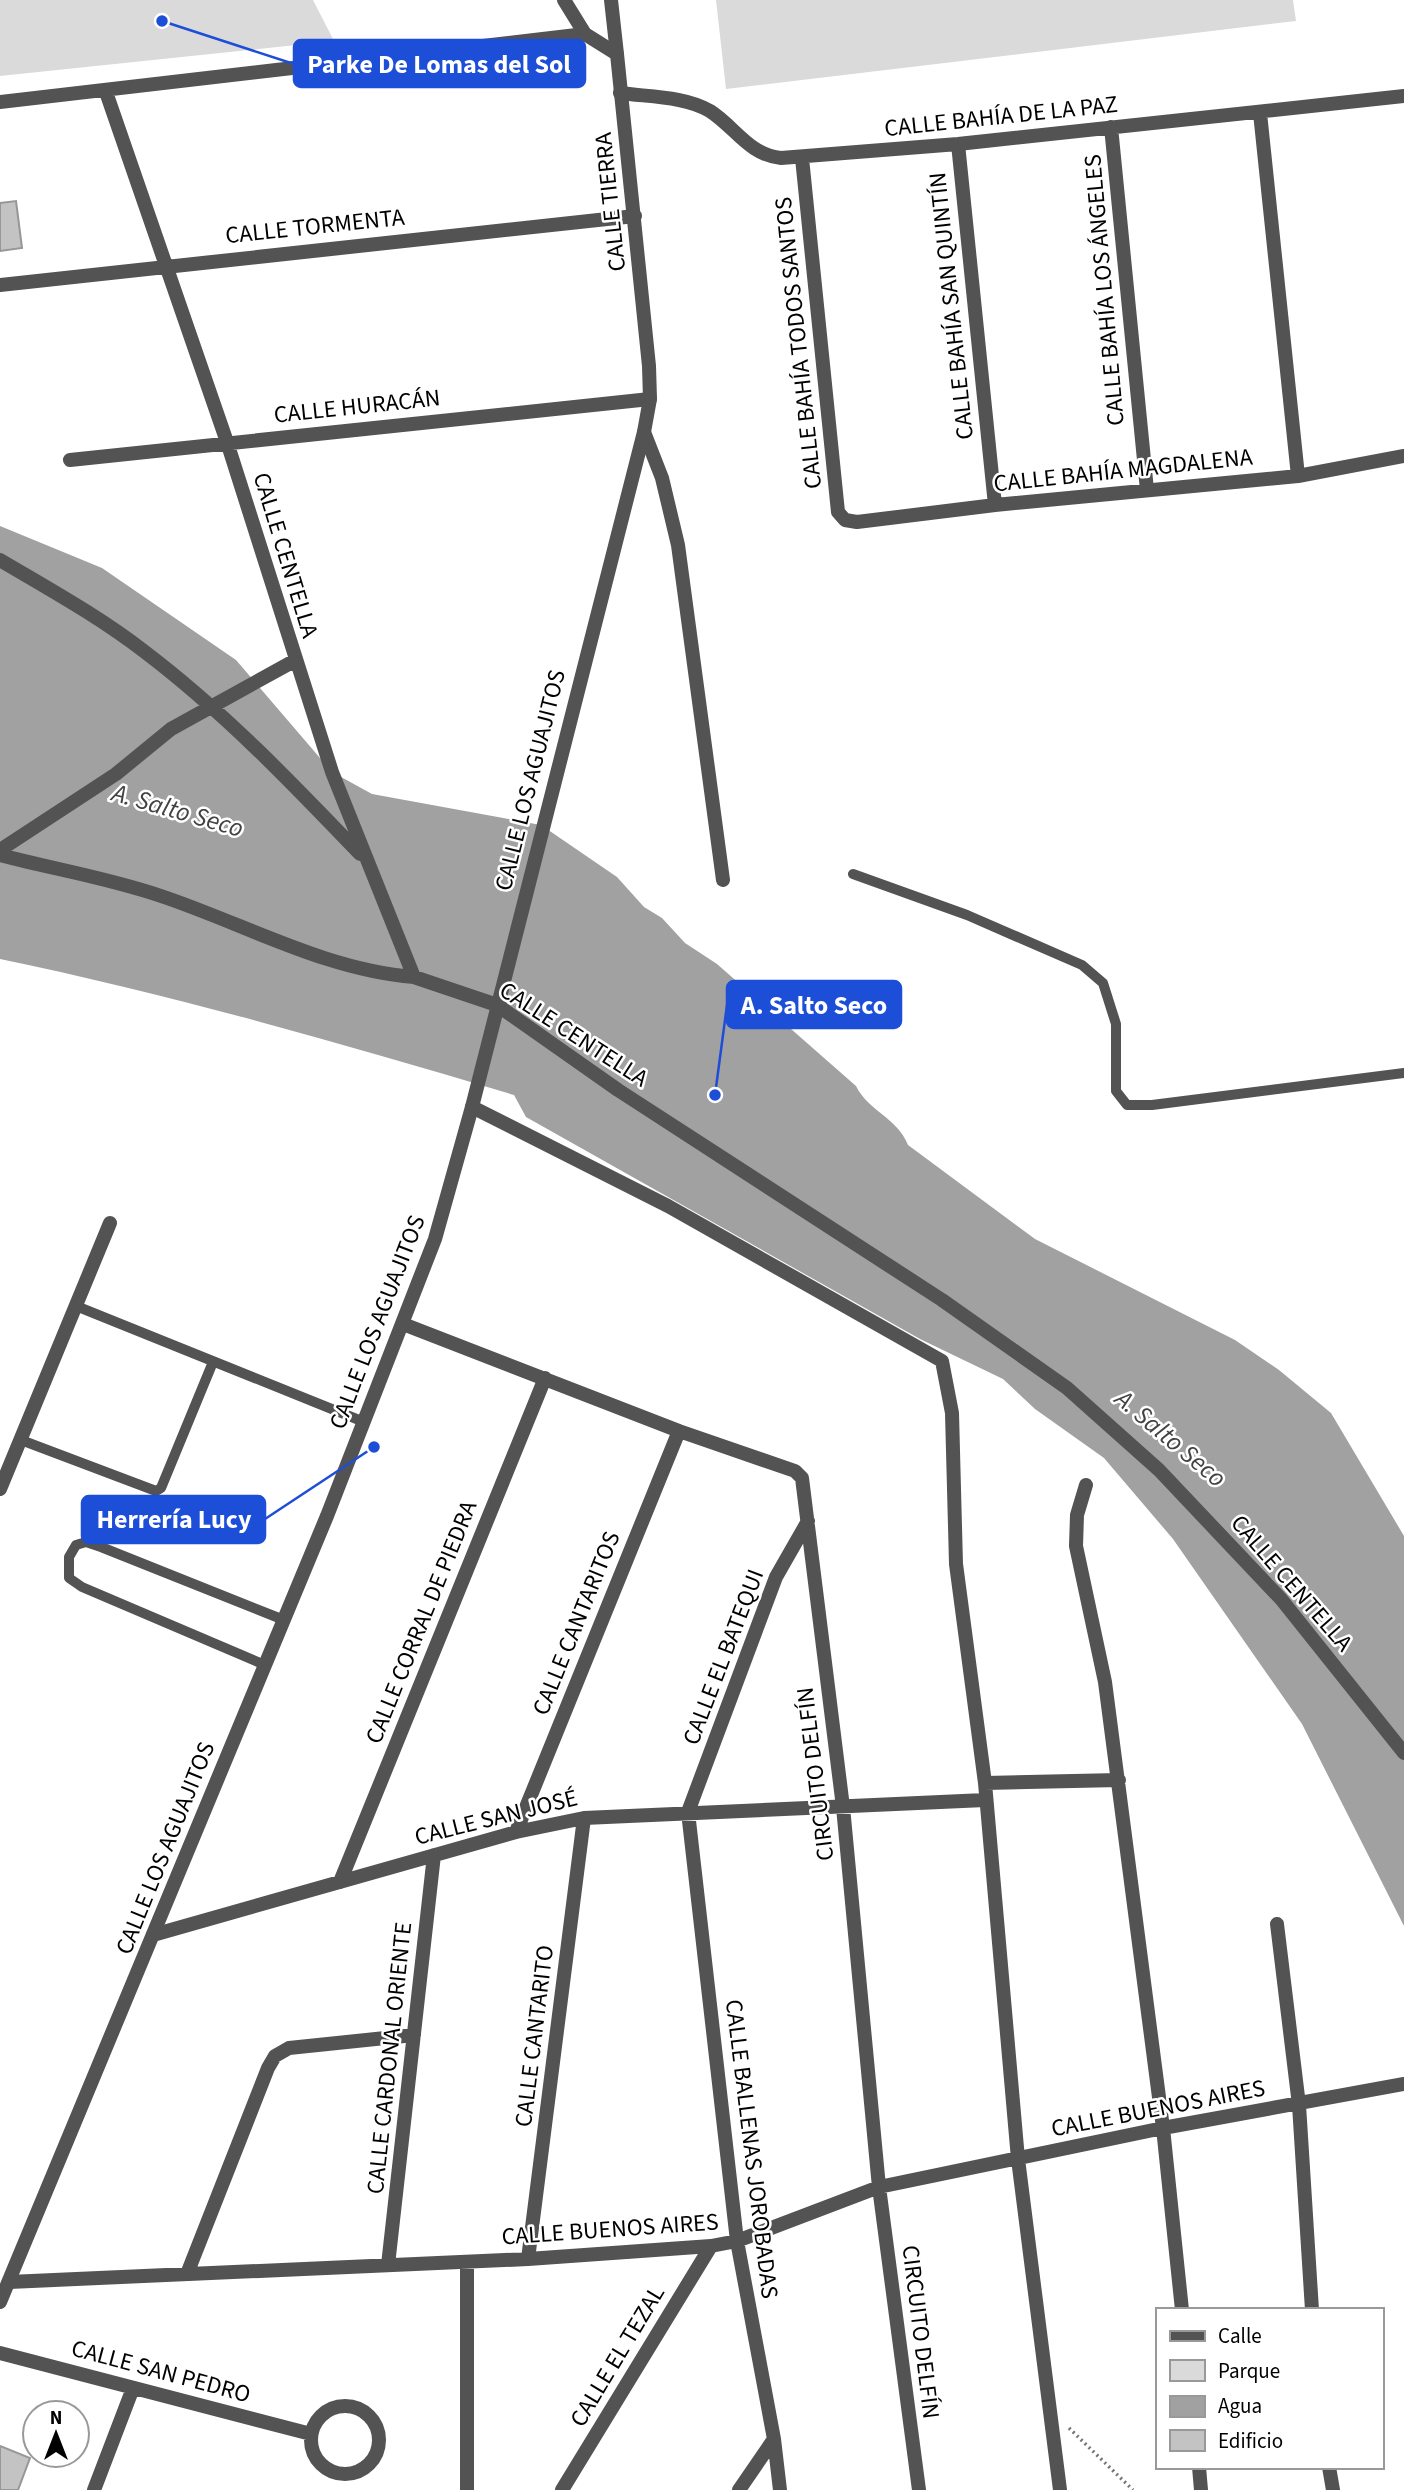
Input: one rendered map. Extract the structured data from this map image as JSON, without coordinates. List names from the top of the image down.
{
  "streets": {
    "street": [
      "CALLE BAHÍA DE LA PAZ",
      "CALLE TIERRA",
      "CALLE TORMENTA",
      "CALLE BAHÍA LOS ÁNGELES",
      "CALLE BAHÍA SAN QUINTÍN",
      "CALLE BAHÍA TODOS SANTOS",
      "CALLE HURACÁN",
      "CALLE BAHÍA MAGDALENA",
      "CALLE CENTELLA",
      "CALLE LOS AGUAJITOS",
      "CALLE CORRAL DE PIEDRA",
      "CALLE CANTARITOS",
      "CALLE EL BATEQUI",
      "CIRCUITO DELFÍN",
      "CALLE SAN JOSÉ",
      "CALLE CANTARITO",
      "CALLE CARDONAL ORIENTE",
      "CALLE BUENOS AIRES",
      "CALLE BALLENAS JOROBADAS",
      "CALLE EL TEZAL",
      "CALLE SAN PEDRO"
    ]
  },
  "crossings": [
    ["CALLE BAHÍA DE LA PAZ", "CALLE TIERRA"],
    ["CALLE BAHÍA DE LA PAZ", "CALLE BAHÍA LOS ÁNGELES"],
    ["CALLE BAHÍA DE LA PAZ", "CALLE BAHÍA SAN QUINTÍN"],
    ["CALLE BAHÍA DE LA PAZ", "CALLE BAHÍA TODOS SANTOS"],
    ["CALLE TIERRA", "CALLE TORMENTA"],
    ["CALLE TIERRA", "CALLE HURACÁN"],
    ["CALLE TIERRA", "CALLE LOS AGUAJITOS"],
    ["CALLE TORMENTA", "CALLE CENTELLA"],
    ["CALLE BAHÍA LOS ÁNGELES", "CALLE BAHÍA MAGDALENA"],
    ["CALLE BAHÍA SAN QUINTÍN", "CALLE BAHÍA MAGDALENA"],
    ["CALLE BAHÍA TODOS SANTOS", "CALLE BAHÍA MAGDALENA"],
    ["CALLE HURACÁN", "CALLE CENTELLA"],
    ["CALLE HURACÁN", "CALLE LOS AGUAJITOS"],
    ["CALLE CENTELLA", "CALLE LOS AGUAJITOS"],
    ["CALLE LOS AGUAJITOS", "CIRCUITO DELFÍN"],
    ["CALLE LOS AGUAJITOS", "CALLE SAN JOSÉ"],
    ["CALLE LOS AGUAJITOS", "CALLE BUENOS AIRES"],
    ["CALLE CORRAL DE PIEDRA", "CIRCUITO DELFÍN"],
    ["CALLE CORRAL DE PIEDRA", "CALLE SAN JOSÉ"],
    ["CALLE CANTARITOS", "CIRCUITO DELFÍN"],
    ["CALLE CANTARITOS", "CALLE SAN JOSÉ"],
    ["CALLE EL BATEQUI", "CIRCUITO DELFÍN"],
    ["CALLE EL BATEQUI", "CALLE SAN JOSÉ"],
    ["CALLE EL BATEQUI", "CALLE BALLENAS JOROBADAS"],
    ["CIRCUITO DELFÍN", "CALLE SAN JOSÉ"],
    ["CIRCUITO DELFÍN", "CALLE BUENOS AIRES"],
    ["CALLE SAN JOSÉ", "CALLE CANTARITO"],
    ["CALLE SAN JOSÉ", "CALLE CARDONAL ORIENTE"],
    ["CALLE SAN JOSÉ", "CALLE BALLENAS JOROBADAS"],
    ["CALLE CANTARITO", "CALLE BUENOS AIRES"],
    ["CALLE CARDONAL ORIENTE", "CALLE BUENOS AIRES"],
    ["CALLE BUENOS AIRES", "CALLE BALLENAS JOROBADAS"],
    ["CALLE BUENOS AIRES", "CALLE EL TEZAL"]
  ],
  "water": ["A. Salto Seco"],
  "places": ["Parke De Lomas del Sol", "A. Salto Seco", "Herrería Lucy"],
  "legend": [
    "Calle",
    "Parque",
    "Agua",
    "Edificio"
  ],
  "north": "top"
}
